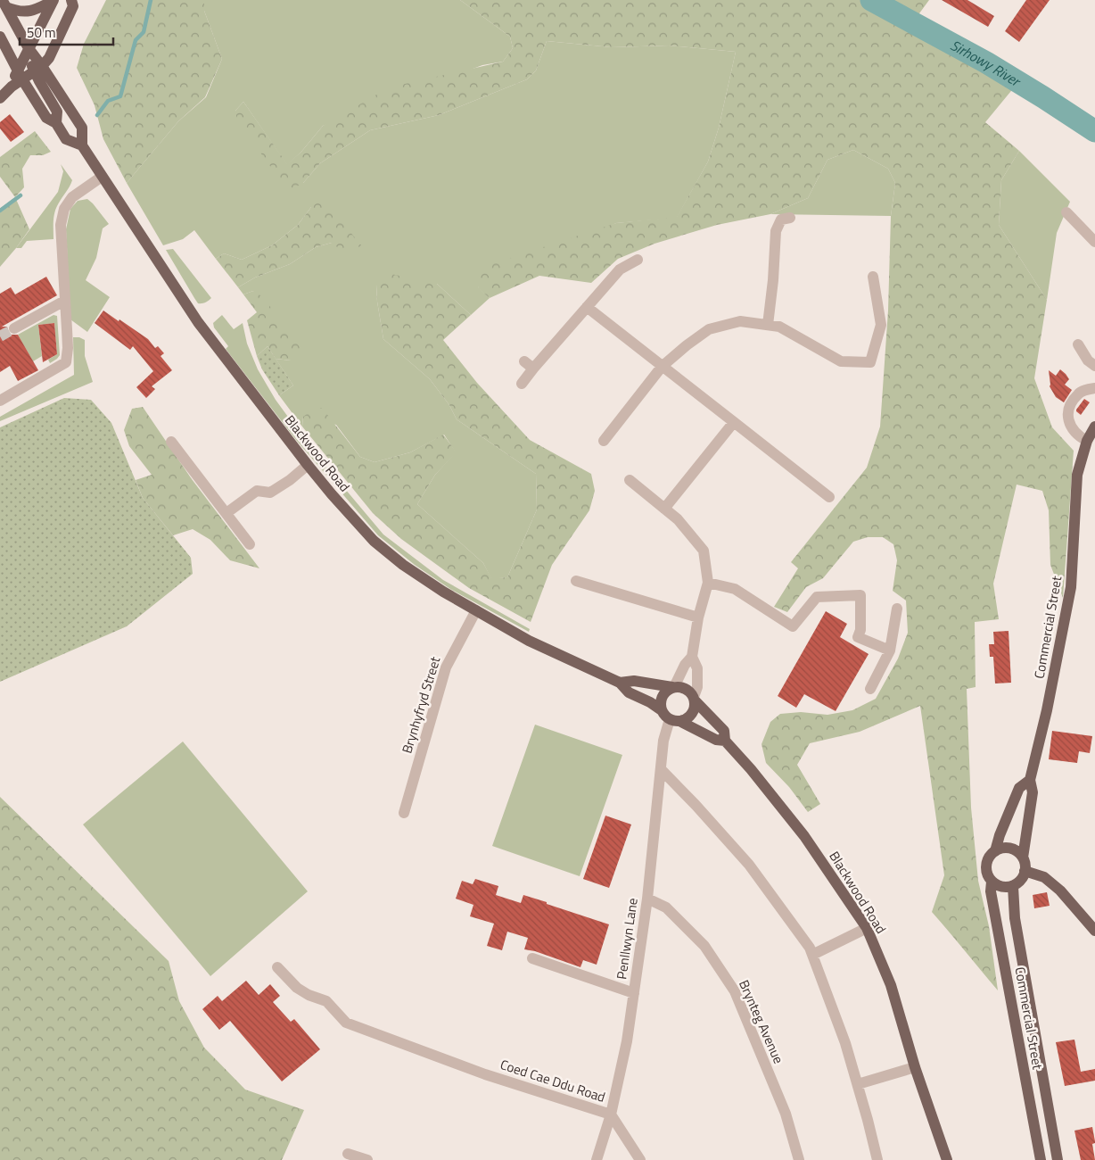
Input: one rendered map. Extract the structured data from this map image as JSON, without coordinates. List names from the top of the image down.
{
  "streets": {
    "main road": ["Blackwood Road", "Commercial Street"],
    "street": [
      "Brynhyfryd Street",
      "Penllwyn Lane",
      "Brynteg Avenue",
      "Coed Cae Ddu Road"
    ]
  },
  "crossings": [
    ["Blackwood Road", "Brynhyfryd Street"],
    ["Blackwood Road", "Penllwyn Lane"],
    ["Penllwyn Lane", "Brynteg Avenue"],
    ["Penllwyn Lane", "Coed Cae Ddu Road"]
  ],
  "water": ["Sirhowy River"],
  "scale_bar": "50 m"
}
